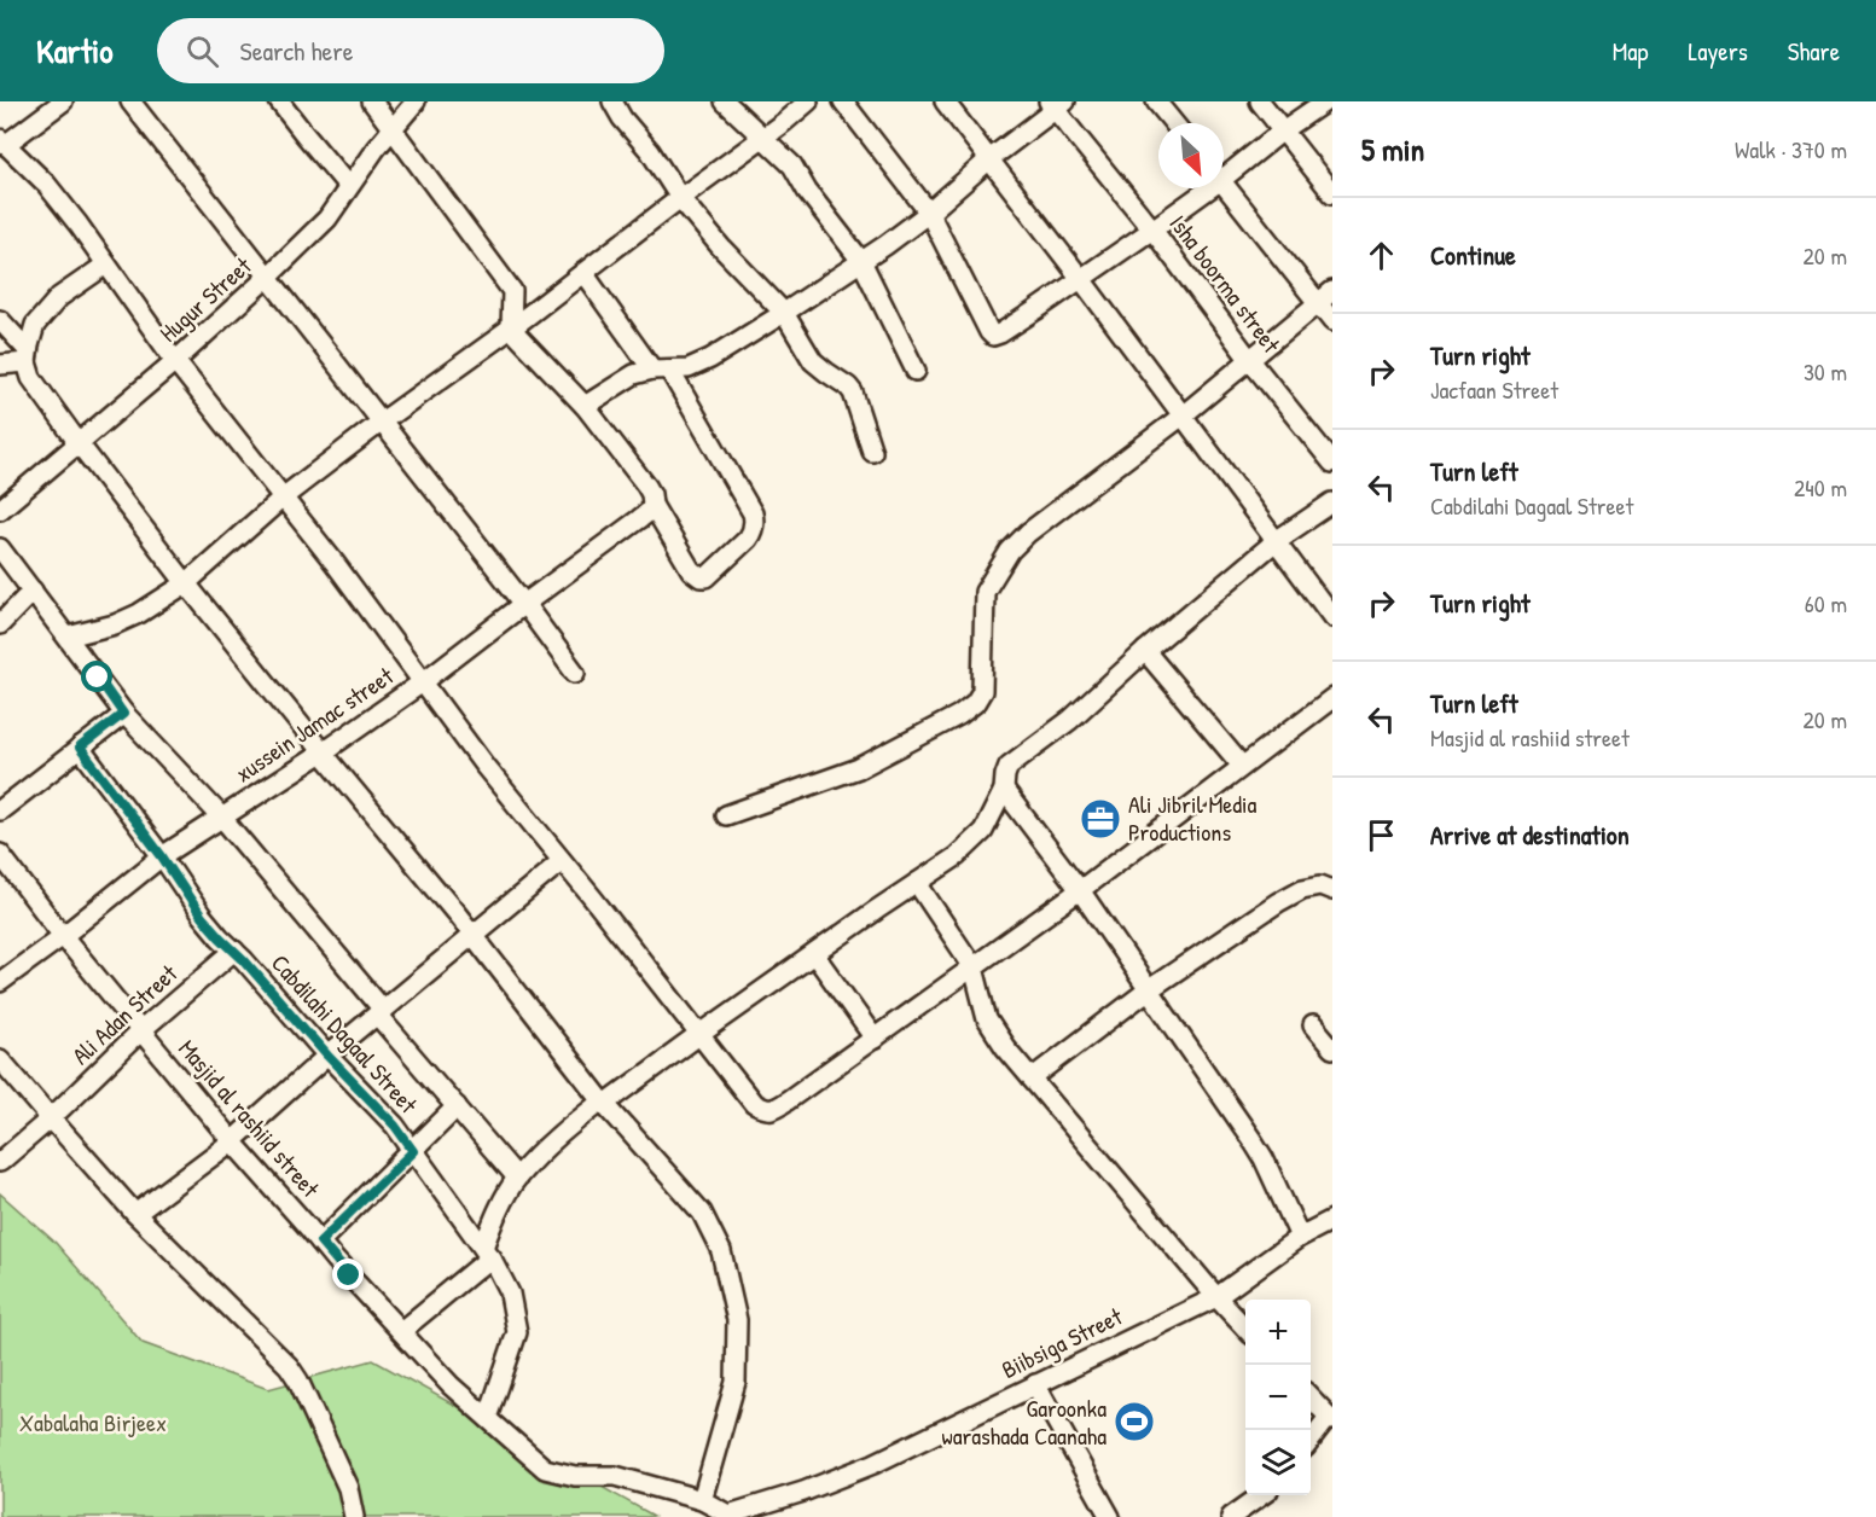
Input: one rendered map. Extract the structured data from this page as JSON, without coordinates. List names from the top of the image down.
{
  "streets": {
    "street": [
      "Isha boorma street",
      "Hugur Street",
      "xussein Jamac street",
      "Ali Adan Street",
      "Cabdilahi Dagaal Street",
      "Masjid al rashiid street",
      "Biibsiga Street"
    ]
  },
  "crossings": [
    ["xussein Jamac street", "Cabdilahi Dagaal Street"],
    ["xussein Jamac street", "Masjid al rashiid street"],
    ["Ali Adan Street", "Cabdilahi Dagaal Street"],
    ["Ali Adan Street", "Masjid al rashiid street"],
    ["Cabdilahi Dagaal Street", "Masjid al rashiid street"],
    ["Masjid al rashiid street", "Biibsiga Street"]
  ],
  "parks": ["Xabalaha Birjeex"],
  "places": {
    "office": ["Ali Jibril Media Productions"],
    "sports": ["Garoonka warashada Caanaha"]
  },
  "north": "bottom right",
  "page": {
    "header": "Kartio",
    "search": "Search here",
    "nav": ["Map", "Layers", "Share"],
    "heading": ["5 min", "Walk · 370 m"],
    "list": [
      ["Continue", "20 m"],
      ["Turn right", "Jacfaan Street", "30 m"],
      ["Turn left", "Cabdilahi Dagaal Street", "240 m"],
      ["Turn right", "60 m"],
      ["Turn left", "Masjid al rashiid street", "20 m"],
      "Arrive at destination"
    ],
    "map_buttons": ["+", "−"]
  }
}
